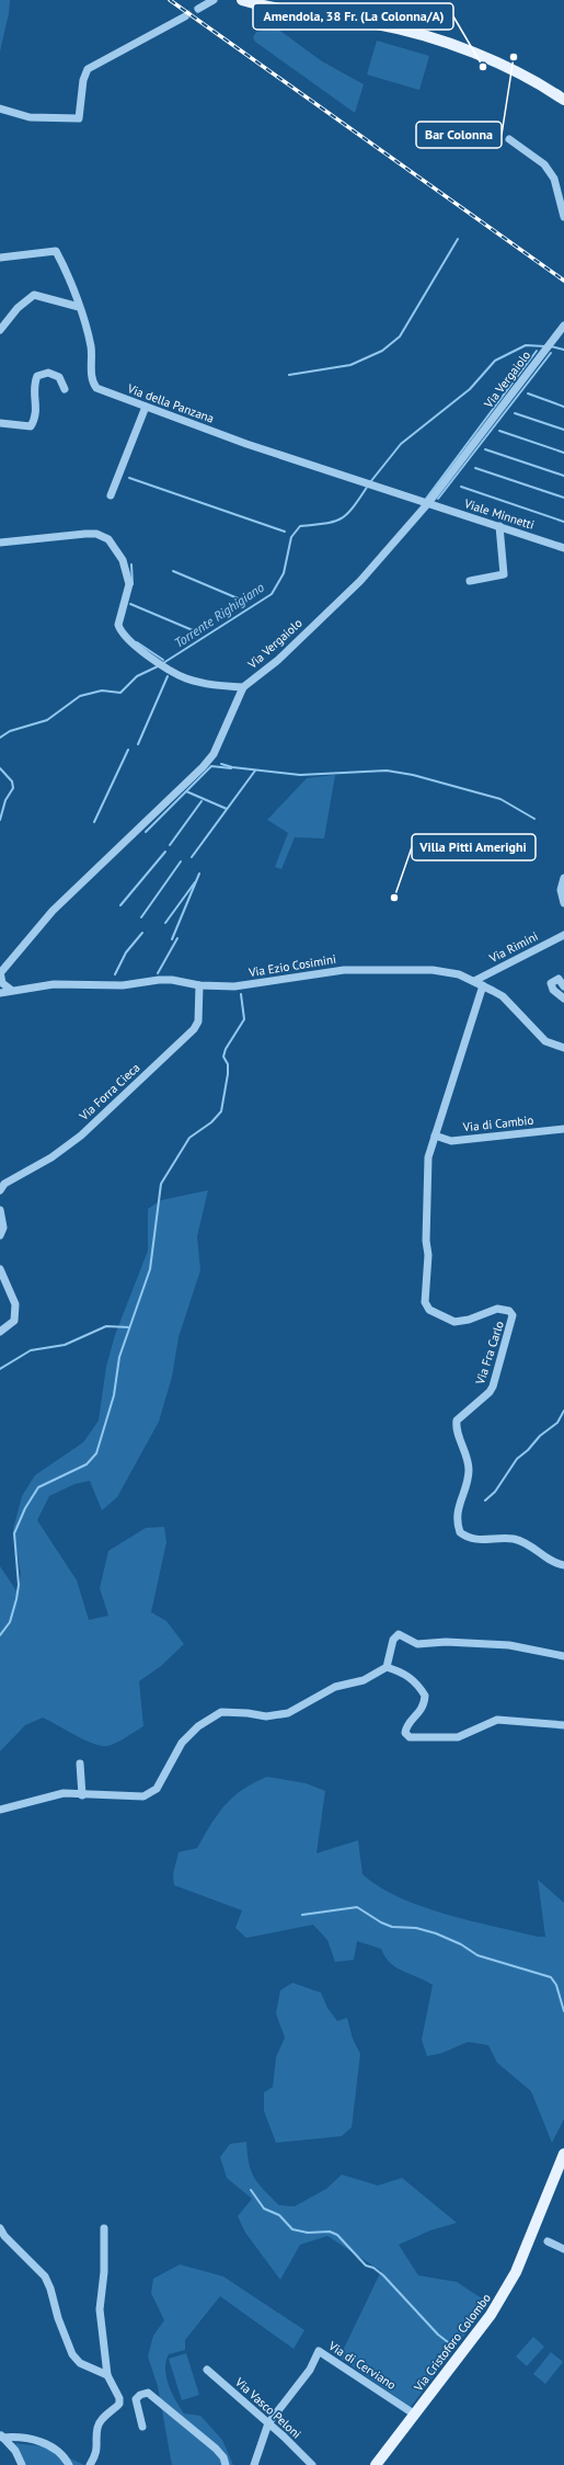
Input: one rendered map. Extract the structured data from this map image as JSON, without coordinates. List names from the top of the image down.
{
  "streets": {
    "main road": ["Via Cristoforo Colombo"],
    "street": [
      "Via Vergaiolo",
      "Via della Panzana",
      "Viale Minnetti",
      "Via Rimini",
      "Via Ezio Cosimini",
      "Via Forra Cieca",
      "Via di Cambio",
      "Via Fra Carlo",
      "Via di Cerviano",
      "Via Vasco Peloni"
    ]
  },
  "crossings": [
    ["Via Vergaiolo", "Via della Panzana"],
    ["Via Vergaiolo", "Viale Minnetti"],
    ["Via della Panzana", "Viale Minnetti"],
    ["Via Rimini", "Via Ezio Cosimini"],
    ["Via Ezio Cosimini", "Via Forra Cieca"],
    ["Via Ezio Cosimini", "Via Fra Carlo"],
    ["Via di Cambio", "Via Fra Carlo"],
    ["Via Cristoforo Colombo", "Via di Cerviano"],
    ["Via di Cerviano", "Via Vasco Peloni"]
  ],
  "water": ["Torrente Righigiano"],
  "places": ["Bar Colonna", "Amendola, 38 Fr. (La Colonna/A)", "Villa Pitti Amerighi"]
}
